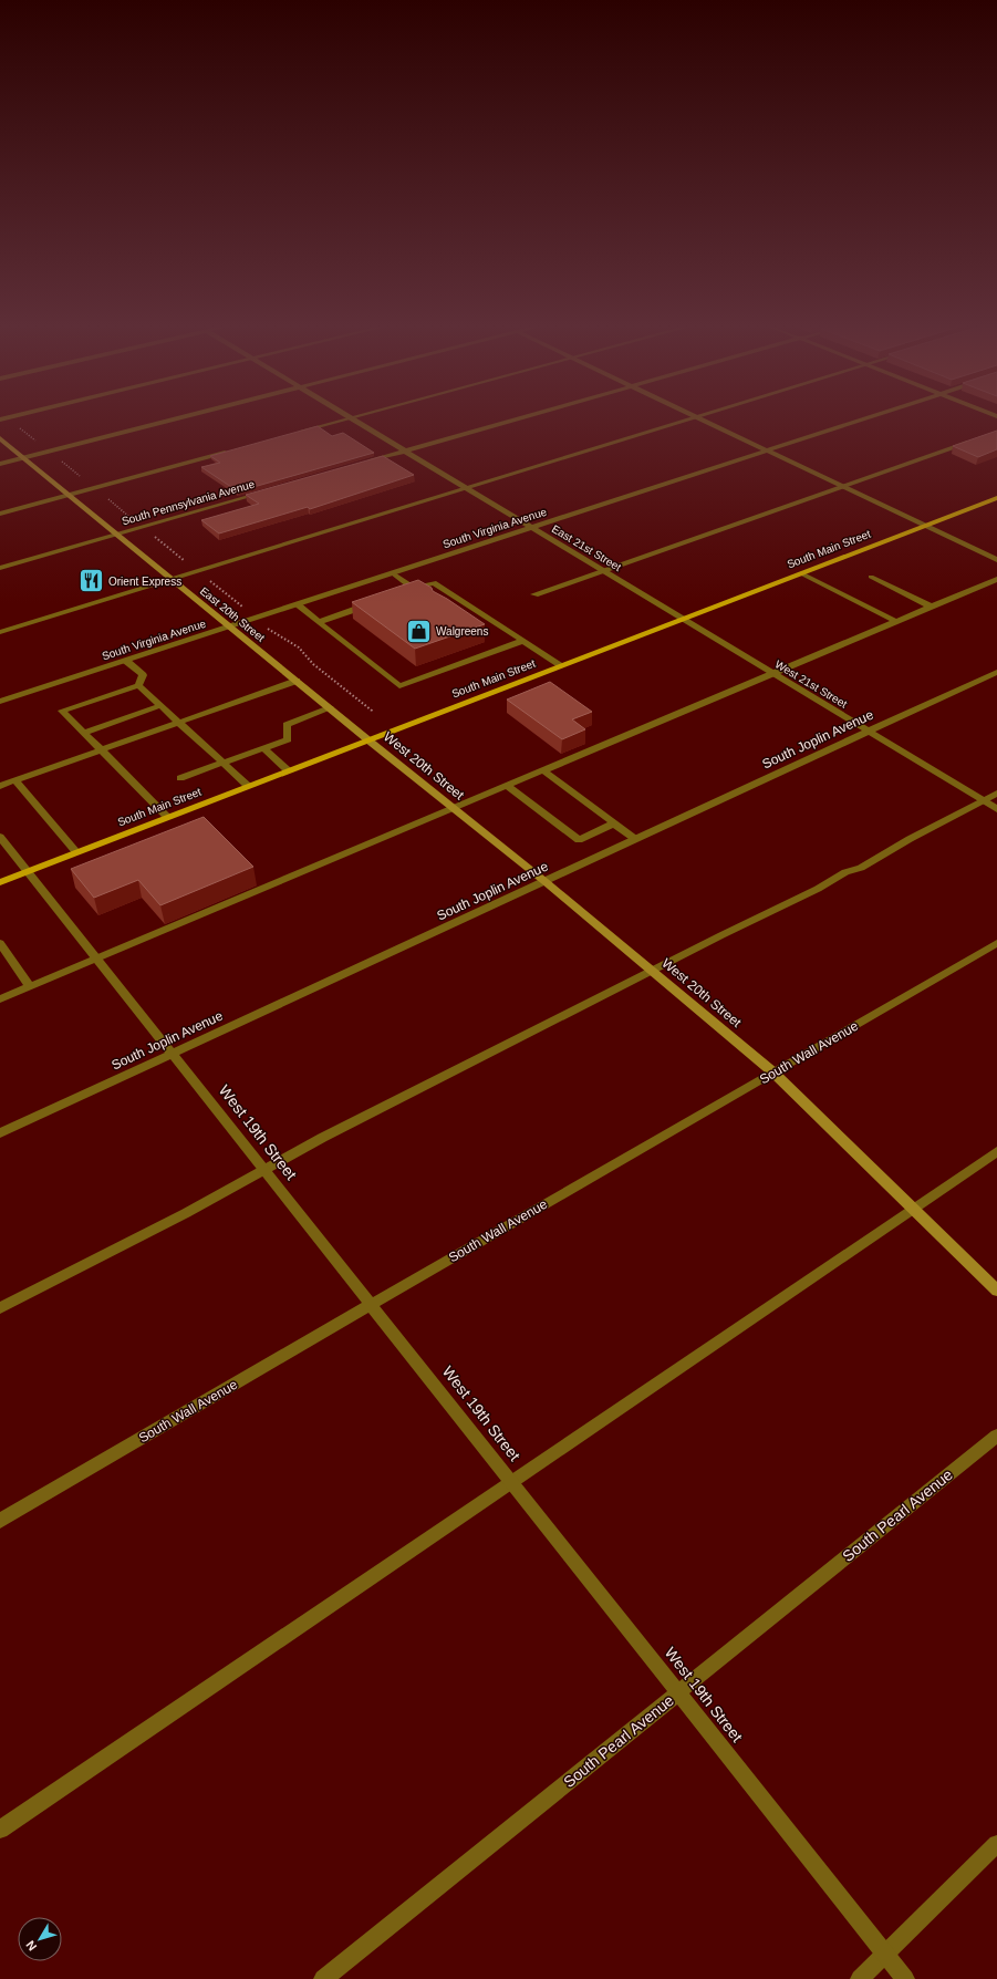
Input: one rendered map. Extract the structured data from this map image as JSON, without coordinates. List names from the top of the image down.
{
  "streets": {
    "main road": ["South Main Street", "East 20th Street", "West 20th Street"],
    "street": [
      "South Pennsylvania Avenue",
      "South Virginia Avenue",
      "East 21st Street",
      "West 21st Street",
      "South Joplin Avenue",
      "South Wall Avenue",
      "West 19th Street",
      "South Pearl Avenue"
    ]
  },
  "crossings": [
    ["South Pennsylvania Avenue", "East 20th Street"],
    ["South Virginia Avenue", "East 21st Street"],
    ["South Virginia Avenue", "East 20th Street"],
    ["East 21st Street", "South Main Street"],
    ["East 21st Street", "West 21st Street"],
    ["South Main Street", "East 20th Street"],
    ["South Main Street", "West 21st Street"],
    ["South Main Street", "West 20th Street"],
    ["South Main Street", "West 19th Street"],
    ["East 20th Street", "West 20th Street"],
    ["West 21st Street", "South Joplin Avenue"],
    ["South Joplin Avenue", "West 20th Street"],
    ["South Joplin Avenue", "West 19th Street"],
    ["West 20th Street", "South Wall Avenue"],
    ["South Wall Avenue", "West 19th Street"],
    ["West 19th Street", "South Pearl Avenue"]
  ],
  "places": {
    "restaurant": ["Orient Express"],
    "shop": ["Walgreens"]
  },
  "north": "bottom left"
}
